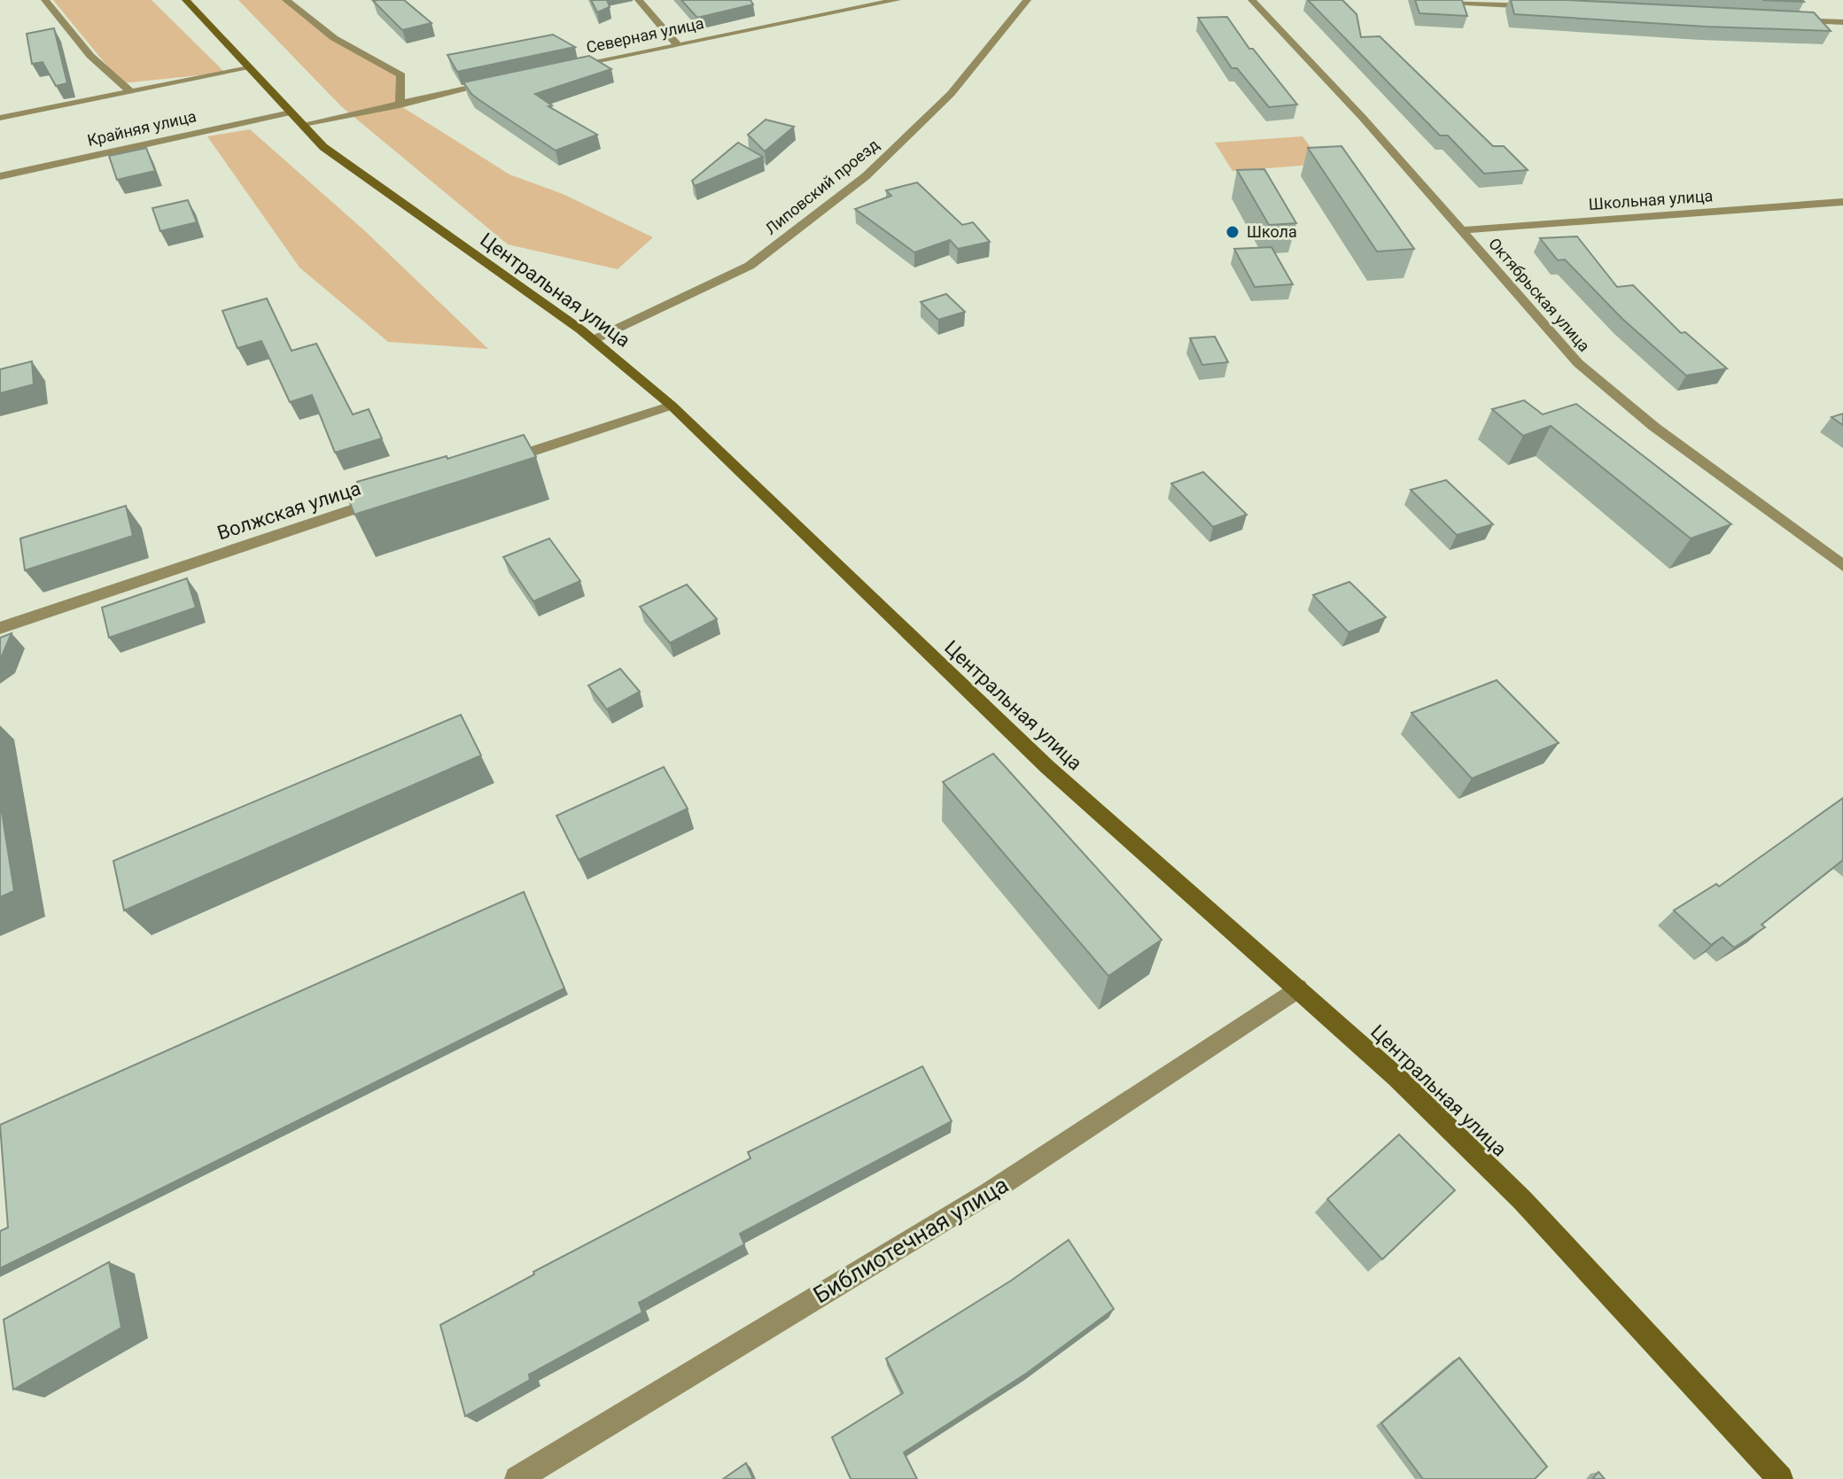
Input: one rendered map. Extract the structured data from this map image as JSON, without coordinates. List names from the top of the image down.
{
  "streets": {
    "main road": ["Центральная улица"],
    "street": [
      "Северная улица",
      "Крайняя улица",
      "Липовский проезд",
      "Школьная улица",
      "Октябрьская улица",
      "Волжская улица",
      "Библиотечная улица"
    ]
  },
  "crossings": [
    ["Крайняя улица", "Центральная улица"],
    ["Липовский проезд", "Центральная улица"],
    ["Школьная улица", "Октябрьская улица"],
    ["Центральная улица", "Библиотечная улица"]
  ],
  "places": ["Школа"]
}
